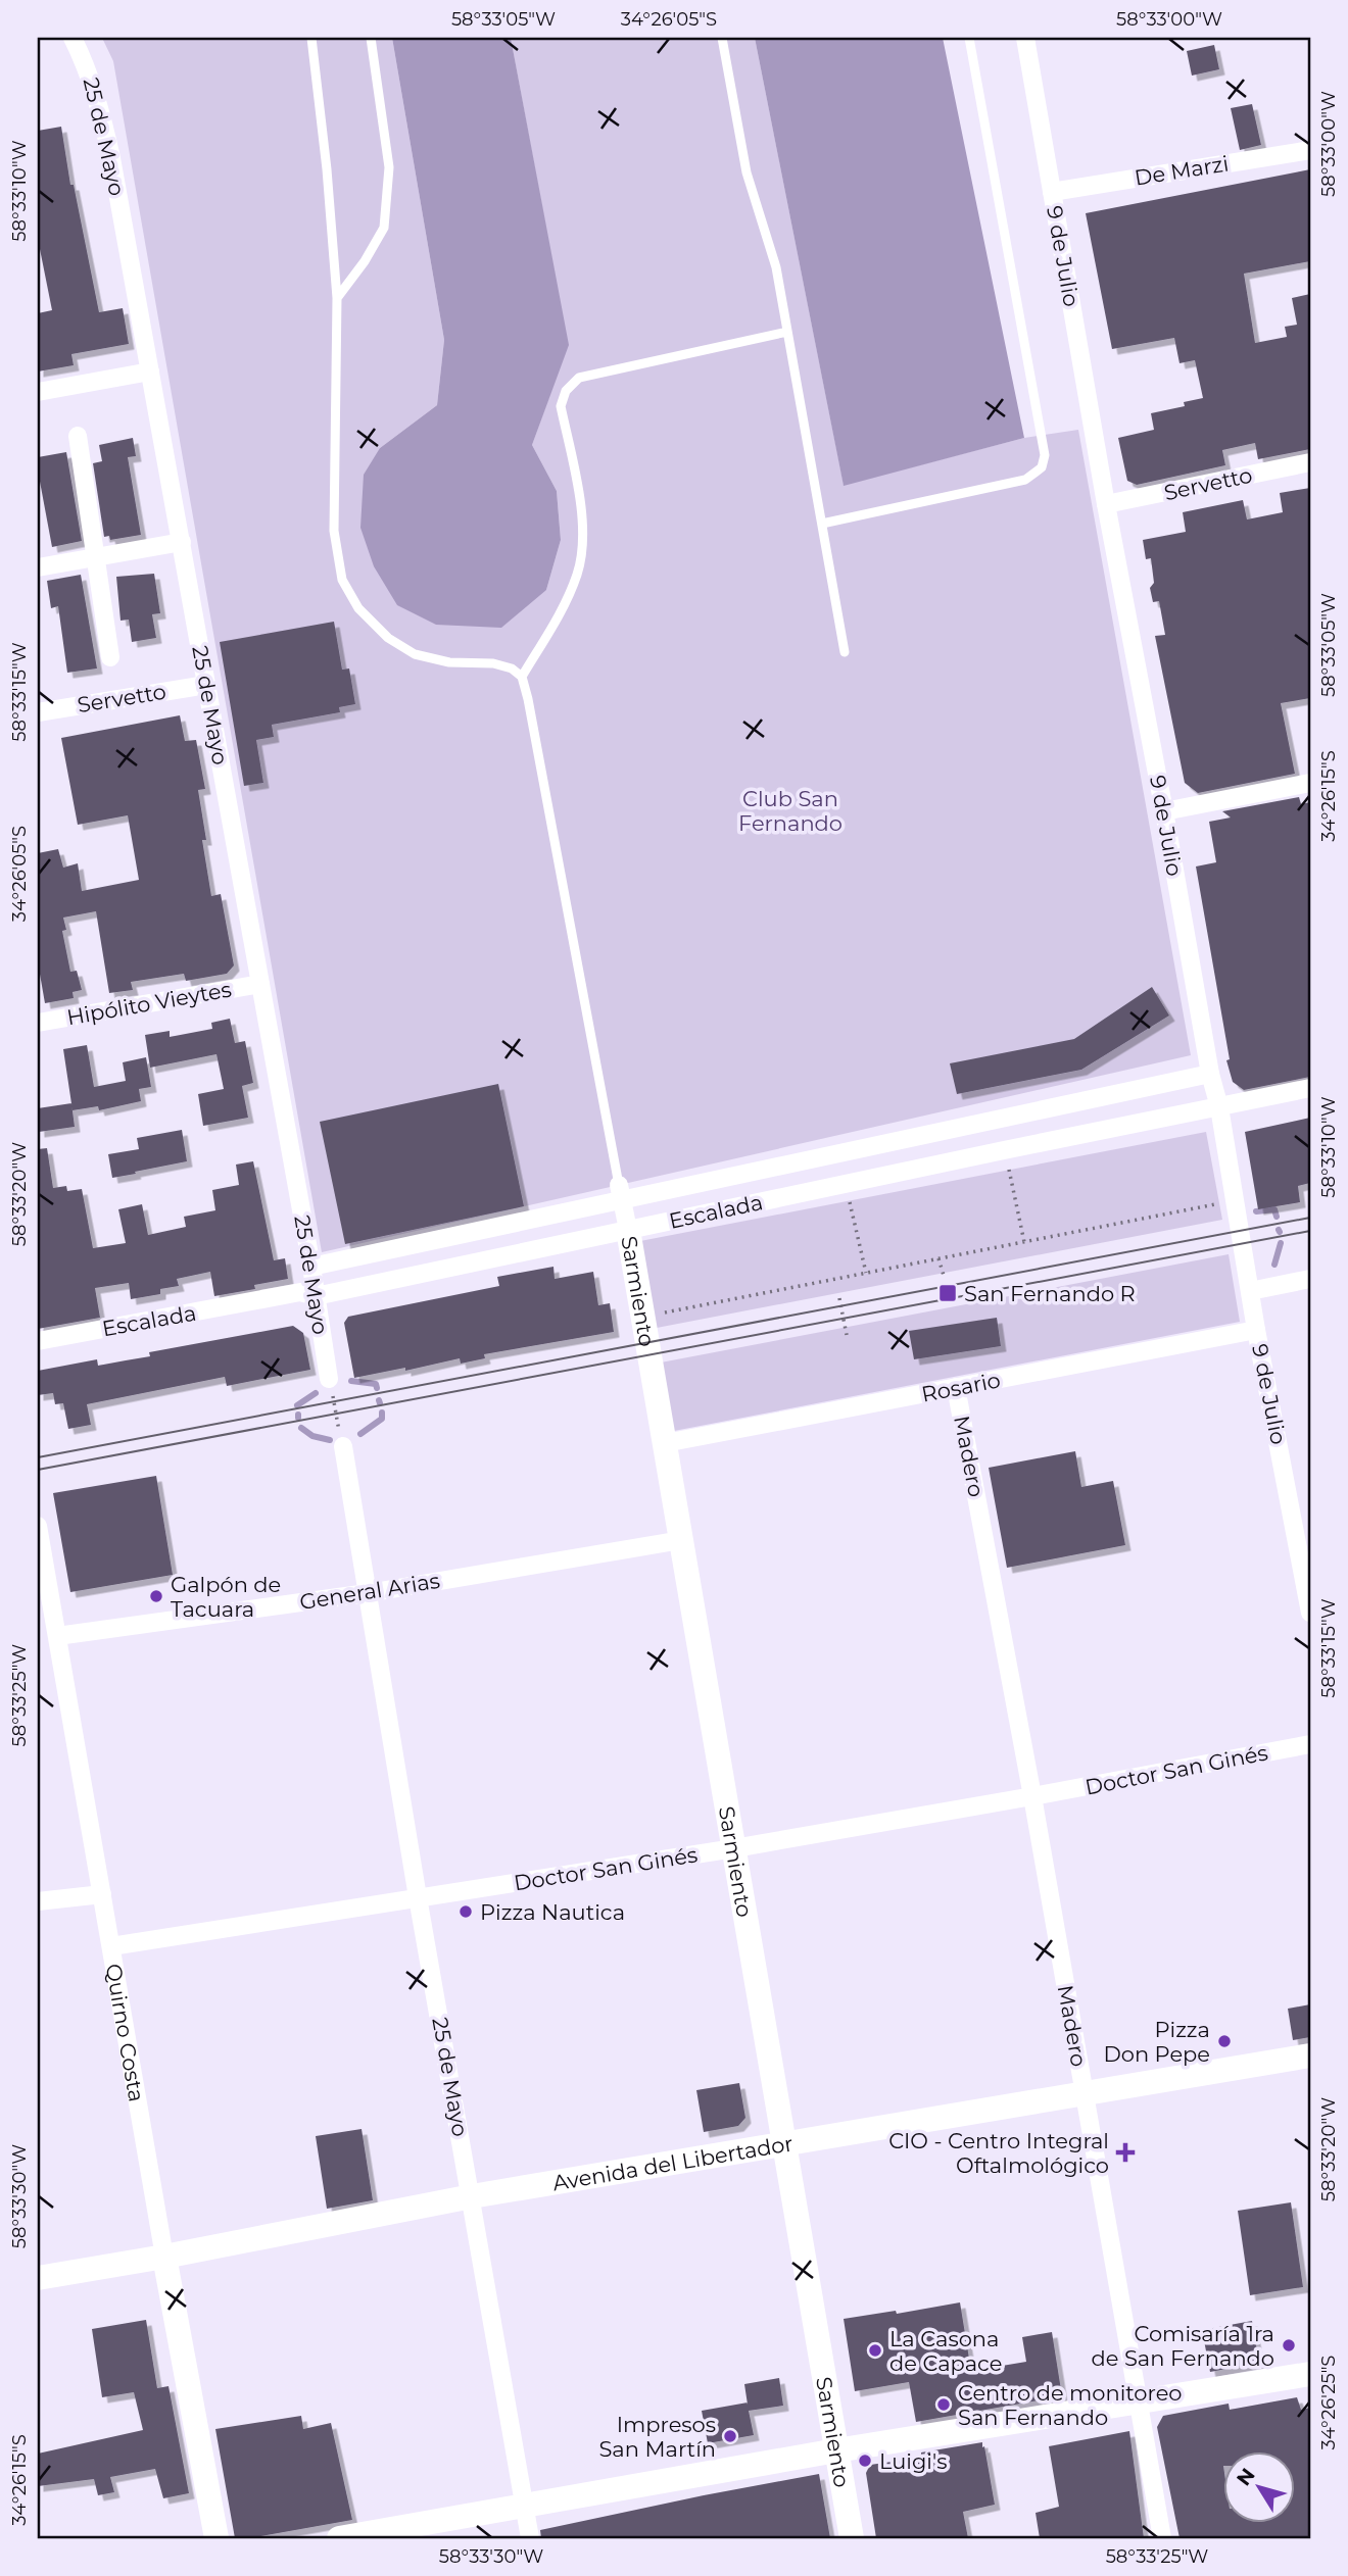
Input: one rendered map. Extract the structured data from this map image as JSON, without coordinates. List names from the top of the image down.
{
  "streets": {
    "main road": ["Sarmiento", "Quirno Costa", "Avenida del Libertador"],
    "street": [
      "25 de Mayo",
      "De Marzi",
      "9 de Julio",
      "Servetto",
      "Hipólito Vieytes",
      "Escalada",
      "Rosario",
      "Madero",
      "General Arias",
      "Doctor San Ginés"
    ]
  },
  "crossings": [
    ["25 de Mayo", "Servetto"],
    ["25 de Mayo", "Hipólito Vieytes"],
    ["25 de Mayo", "Escalada"],
    ["25 de Mayo", "General Arias"],
    ["25 de Mayo", "Doctor San Ginés"],
    ["25 de Mayo", "Avenida del Libertador"],
    ["De Marzi", "9 de Julio"],
    ["9 de Julio", "Servetto"],
    ["9 de Julio", "Escalada"],
    ["9 de Julio", "Rosario"],
    ["Escalada", "Sarmiento"],
    ["Sarmiento", "Rosario"],
    ["Sarmiento", "General Arias"],
    ["Sarmiento", "Doctor San Ginés"],
    ["Sarmiento", "Avenida del Libertador"],
    ["Rosario", "Madero"],
    ["Madero", "Doctor San Ginés"],
    ["Madero", "Avenida del Libertador"],
    ["General Arias", "Quirno Costa"],
    ["Doctor San Ginés", "Quirno Costa"],
    ["Quirno Costa", "Avenida del Libertador"]
  ],
  "parks": ["Club San Fernando"],
  "places": {
    "transit": ["San Fernando R"],
    "other": [
      "Galpón de Tacuara",
      "Pizza Nautica",
      "Pizza Don Pepe",
      "Comisaría 1ra de San Fernando",
      "La Casona de Capace",
      "Centro de monitoreo San Fernando",
      "Impresos San Martín",
      "Luigi's"
    ],
    "health": ["CIO - Centro Integral Oftalmológico"]
  },
  "north": "top left",
  "coordinates": [
    "58°33'05\"W",
    "34°26'05\"S",
    "58°33'00\"W",
    "58°33'10\"W",
    "58°33'15\"W",
    "34°26'15\"S",
    "58°33'20\"W",
    "58°33'25\"W",
    "58°33'30\"W",
    "34°26'25\"S"
  ]
}
